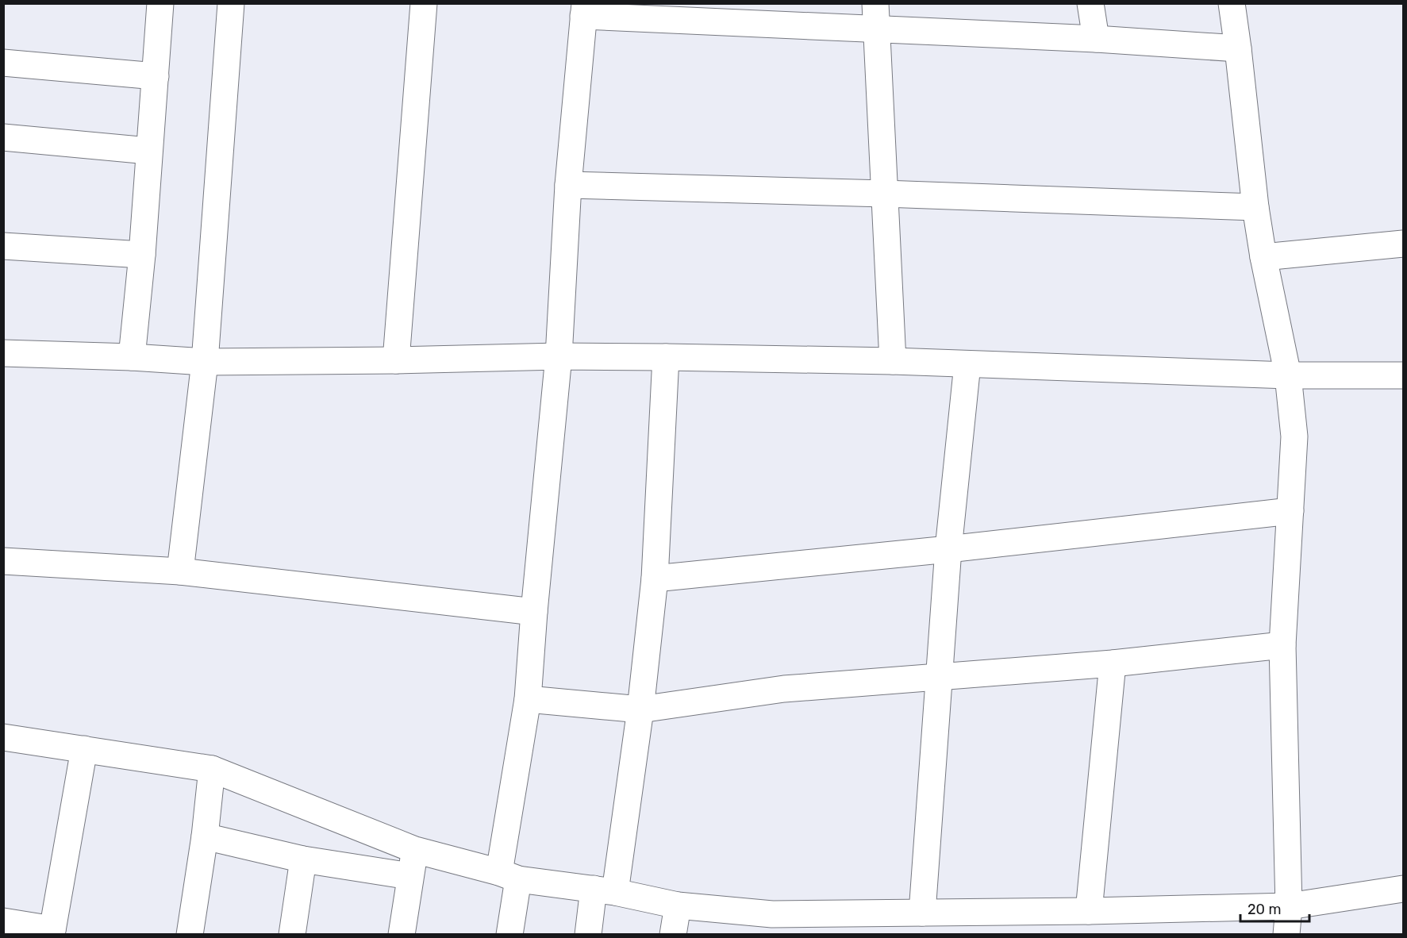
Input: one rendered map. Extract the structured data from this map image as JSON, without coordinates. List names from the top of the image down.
{
  "scale_bar": "20 m"
}
